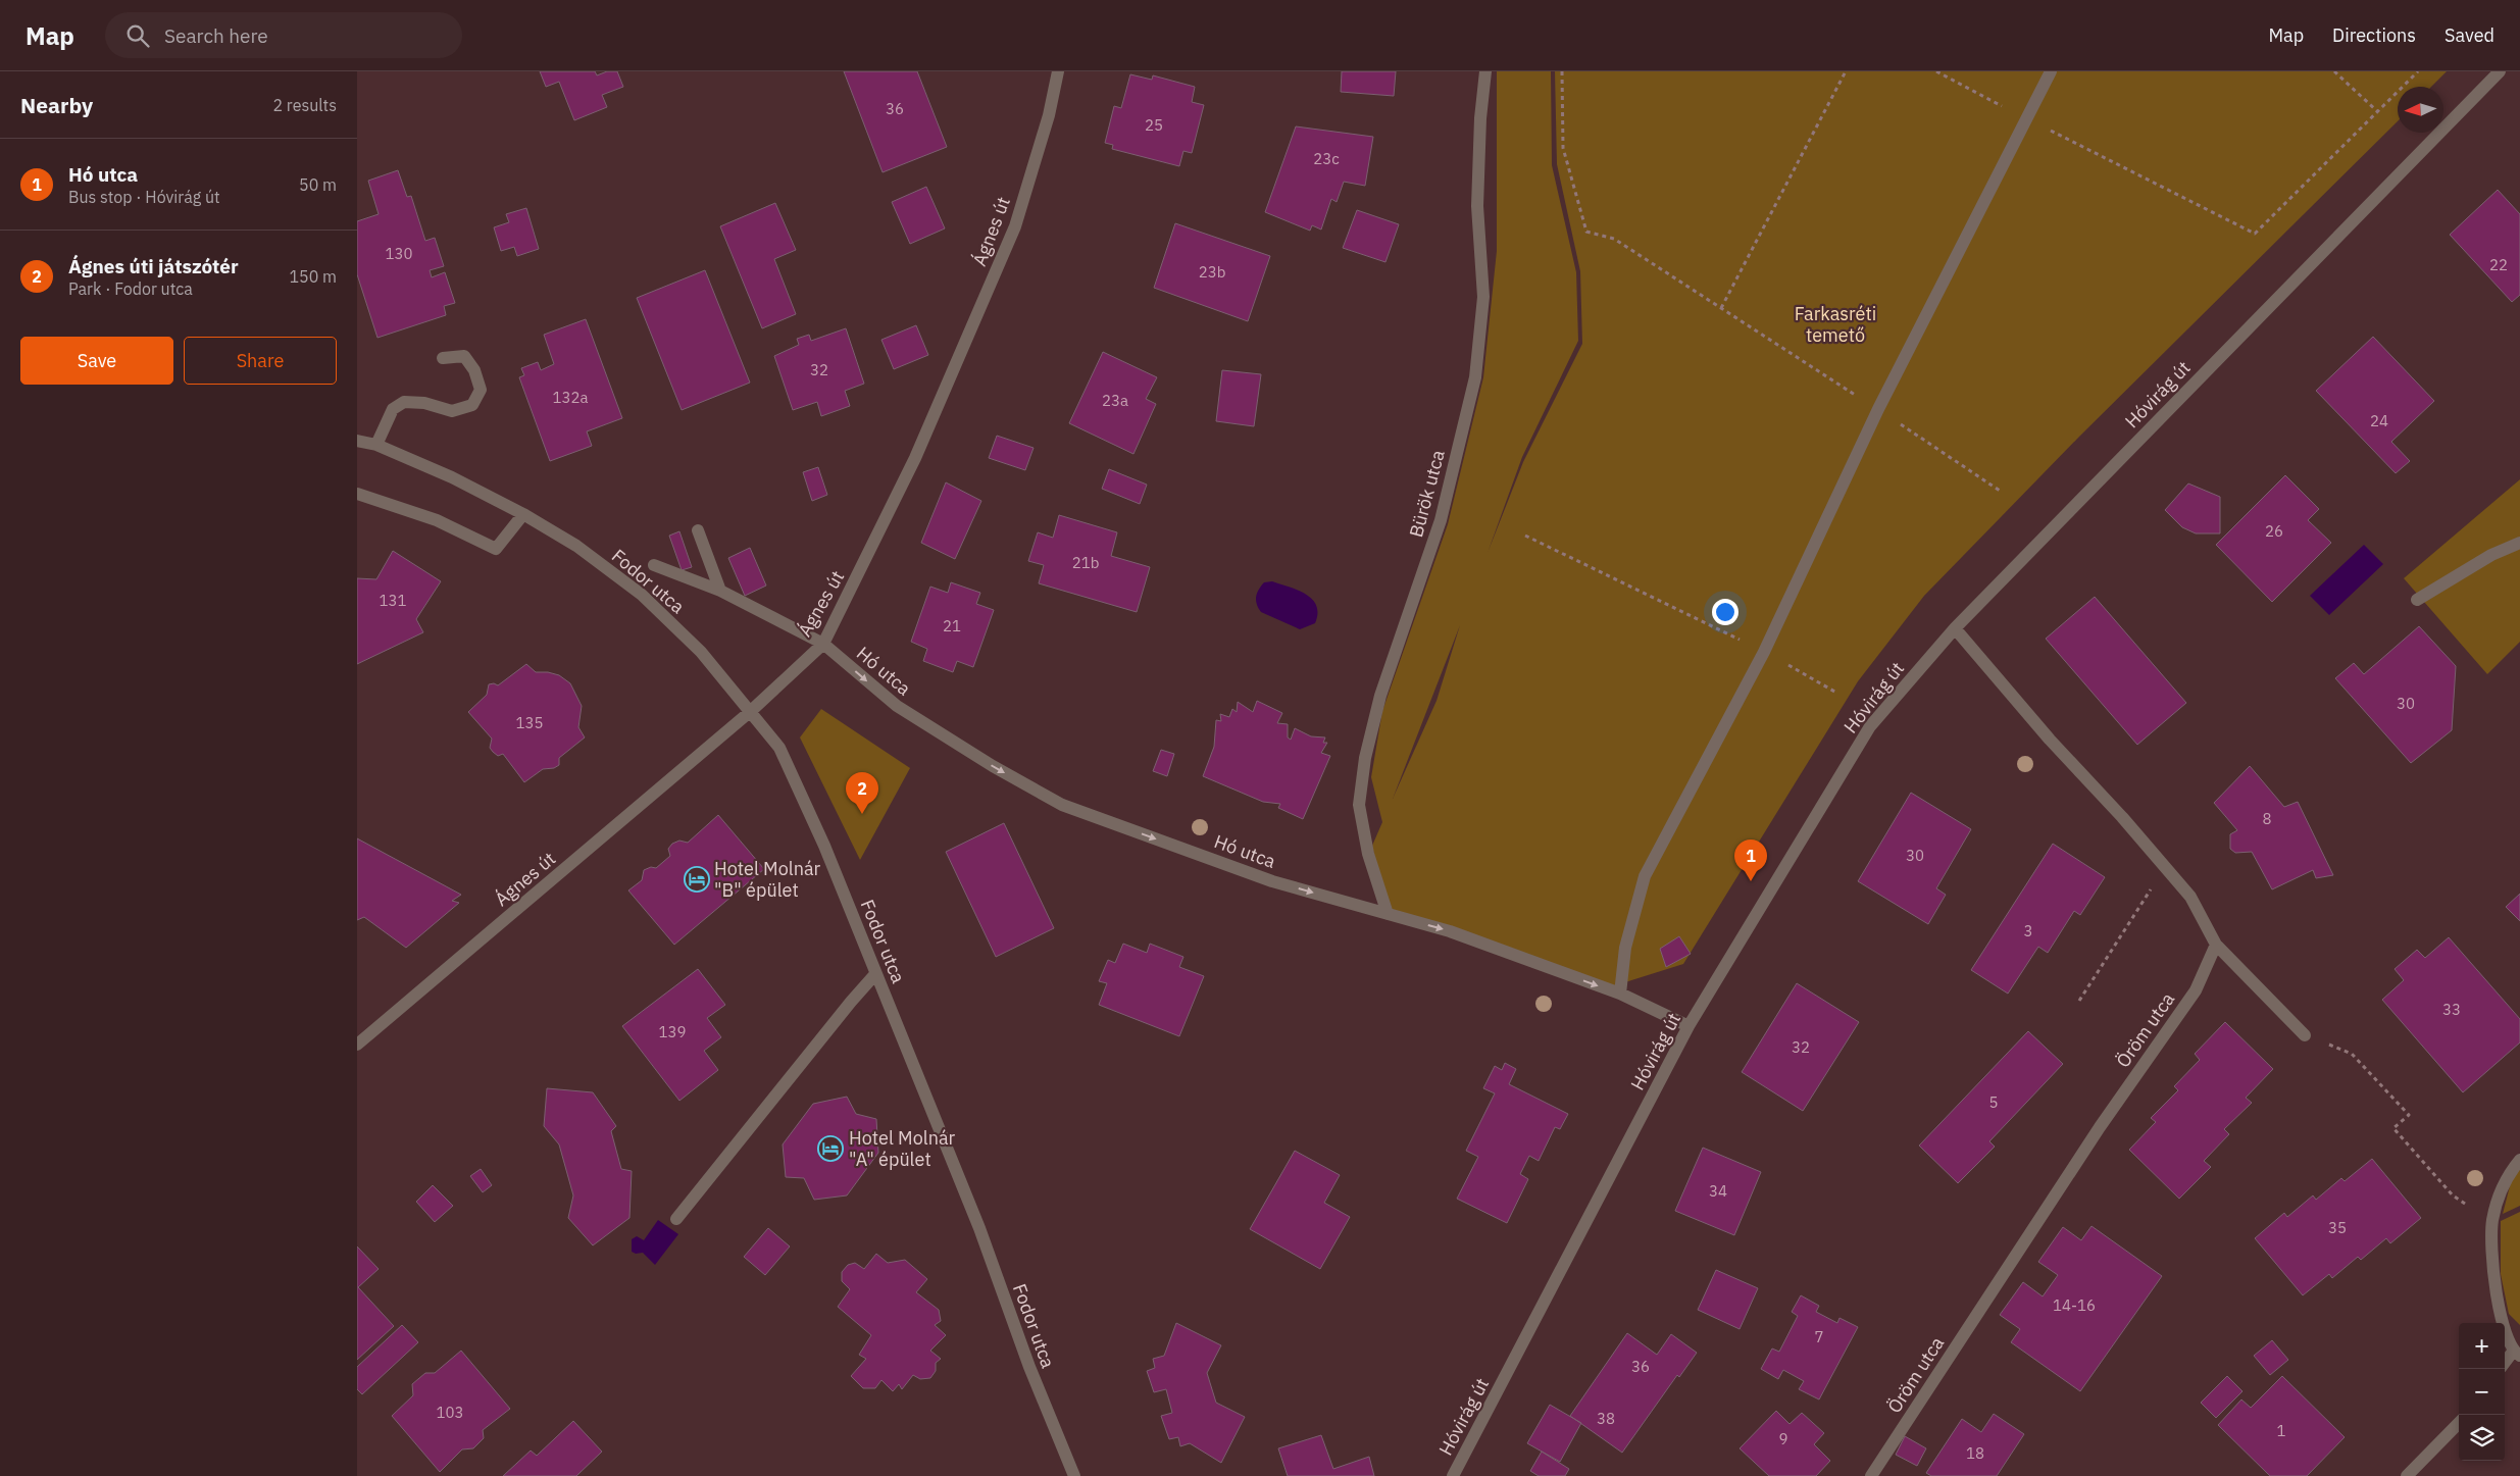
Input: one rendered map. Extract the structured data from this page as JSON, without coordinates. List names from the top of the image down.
{
  "streets": {
    "street": [
      "Ágnes út",
      "Hóvirág út",
      "Bürök utca",
      "Fodor utca",
      "Hó utca",
      "Öröm utca"
    ]
  },
  "crossings": [
    ["Ágnes út", "Fodor utca"],
    ["Ágnes út", "Hó utca"],
    ["Hóvirág út", "Hó utca"],
    ["Bürök utca", "Hó utca"]
  ],
  "one_way": ["Hó utca"],
  "parks": ["Farkasréti temető"],
  "places": {
    "hotel": ["Hotel Molnár \"B\" épület", "Hotel Molnár \"A\" épület"]
  },
  "house_numbers": [
    "36",
    "25",
    "23c",
    "130",
    "22",
    "23b",
    "32",
    "132a",
    "23a",
    "24",
    "26",
    "21b",
    "131",
    "21",
    "30",
    "135",
    "8",
    "30",
    "3",
    "33",
    "139",
    "32",
    "5",
    "34",
    "35",
    "14-16",
    "7",
    "36",
    "103",
    "38",
    "1",
    "9",
    "18"
  ],
  "north": "left",
  "page": {
    "header": "Map",
    "search": "Search here",
    "nav": ["Map", "Directions", "Saved"],
    "heading": ["Nearby", "2 results"],
    "list": [
      {
        "mark": "1",
        "name": "Hó utca",
        "note": "Bus stop · Hóvirág út",
        "value": "50 m"
      },
      {
        "mark": "2",
        "name": "Ágnes úti játszótér",
        "note": "Park · Fodor utca",
        "value": "150 m"
      }
    ],
    "buttons": ["Save", "Share"],
    "pins": ["2", "1"],
    "map_buttons": ["+", "−"]
  }
}
